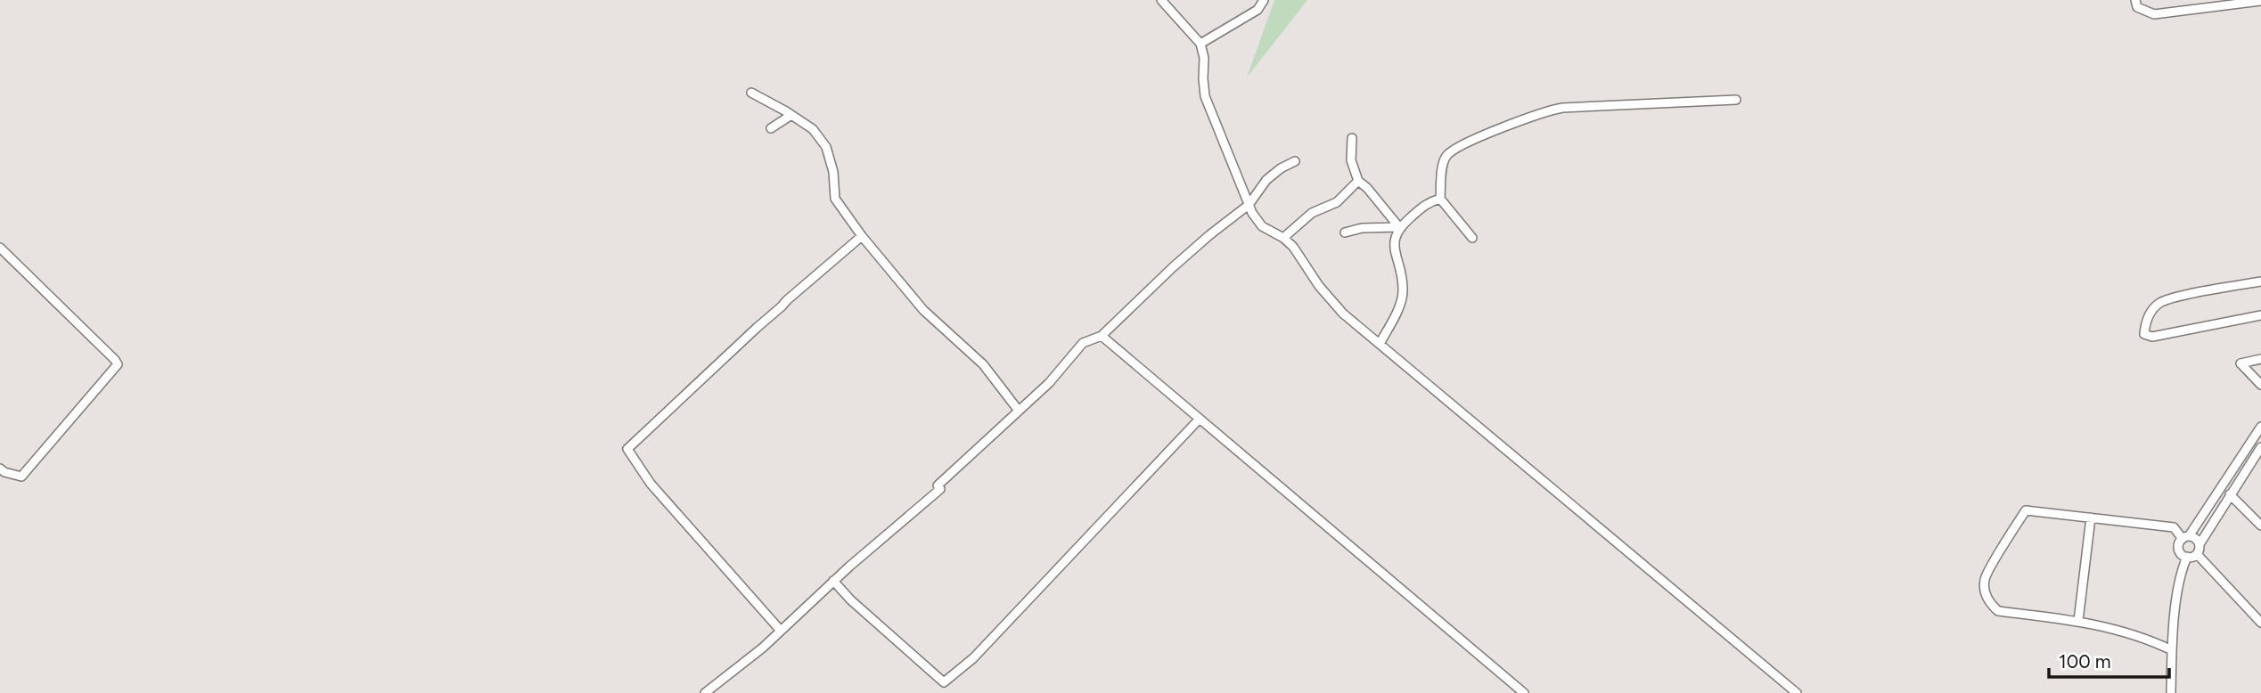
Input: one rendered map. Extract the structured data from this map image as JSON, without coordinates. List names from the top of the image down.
{
  "scale_bar": "100 m"
}
